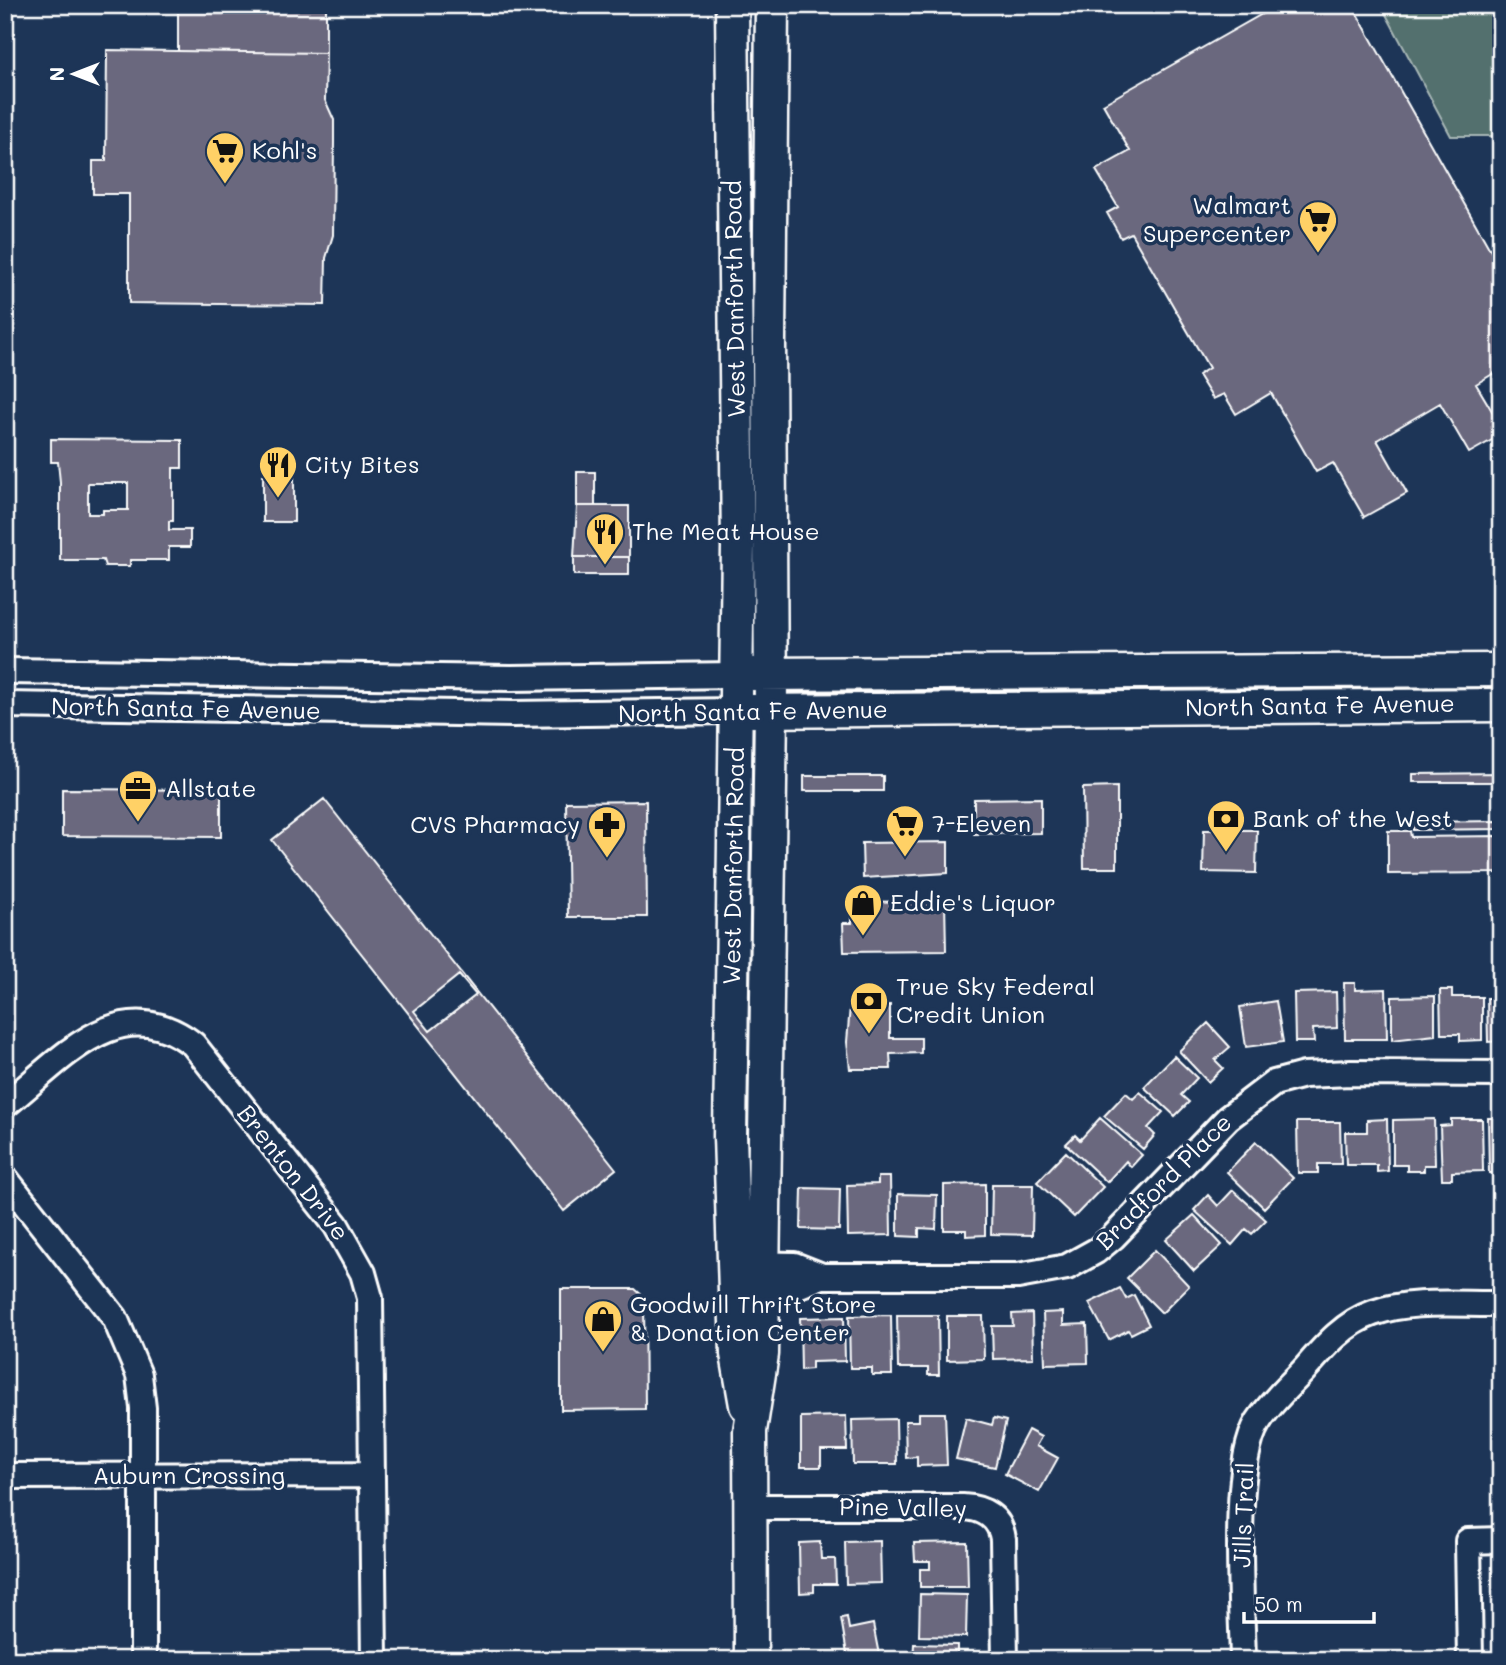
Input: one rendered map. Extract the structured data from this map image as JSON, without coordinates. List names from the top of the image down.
{
  "streets": {
    "main road": ["West Danforth Road", "North Santa Fe Avenue"],
    "street": [
      "Brenton Drive",
      "Bradford Place",
      "Auburn Crossing",
      "Pine Valley",
      "Jills Trail"
    ]
  },
  "crossings": [
    ["West Danforth Road", "North Santa Fe Avenue"],
    ["West Danforth Road", "Bradford Place"],
    ["West Danforth Road", "Pine Valley"],
    ["Brenton Drive", "Auburn Crossing"]
  ],
  "places": {
    "supermarket": ["Kohl's", "Walmart Supercenter", "7-Eleven"],
    "restaurant": ["City Bites", "The Meat House"],
    "office": ["Allstate"],
    "bank": ["Bank of the West", "True Sky Federal Credit Union"],
    "pharmacy": ["CVS Pharmacy"],
    "shop": ["Eddie's Liquor", "Goodwill Thrift Store & Donation Center"]
  },
  "scale_bar": "50 m",
  "north": "left"
}
